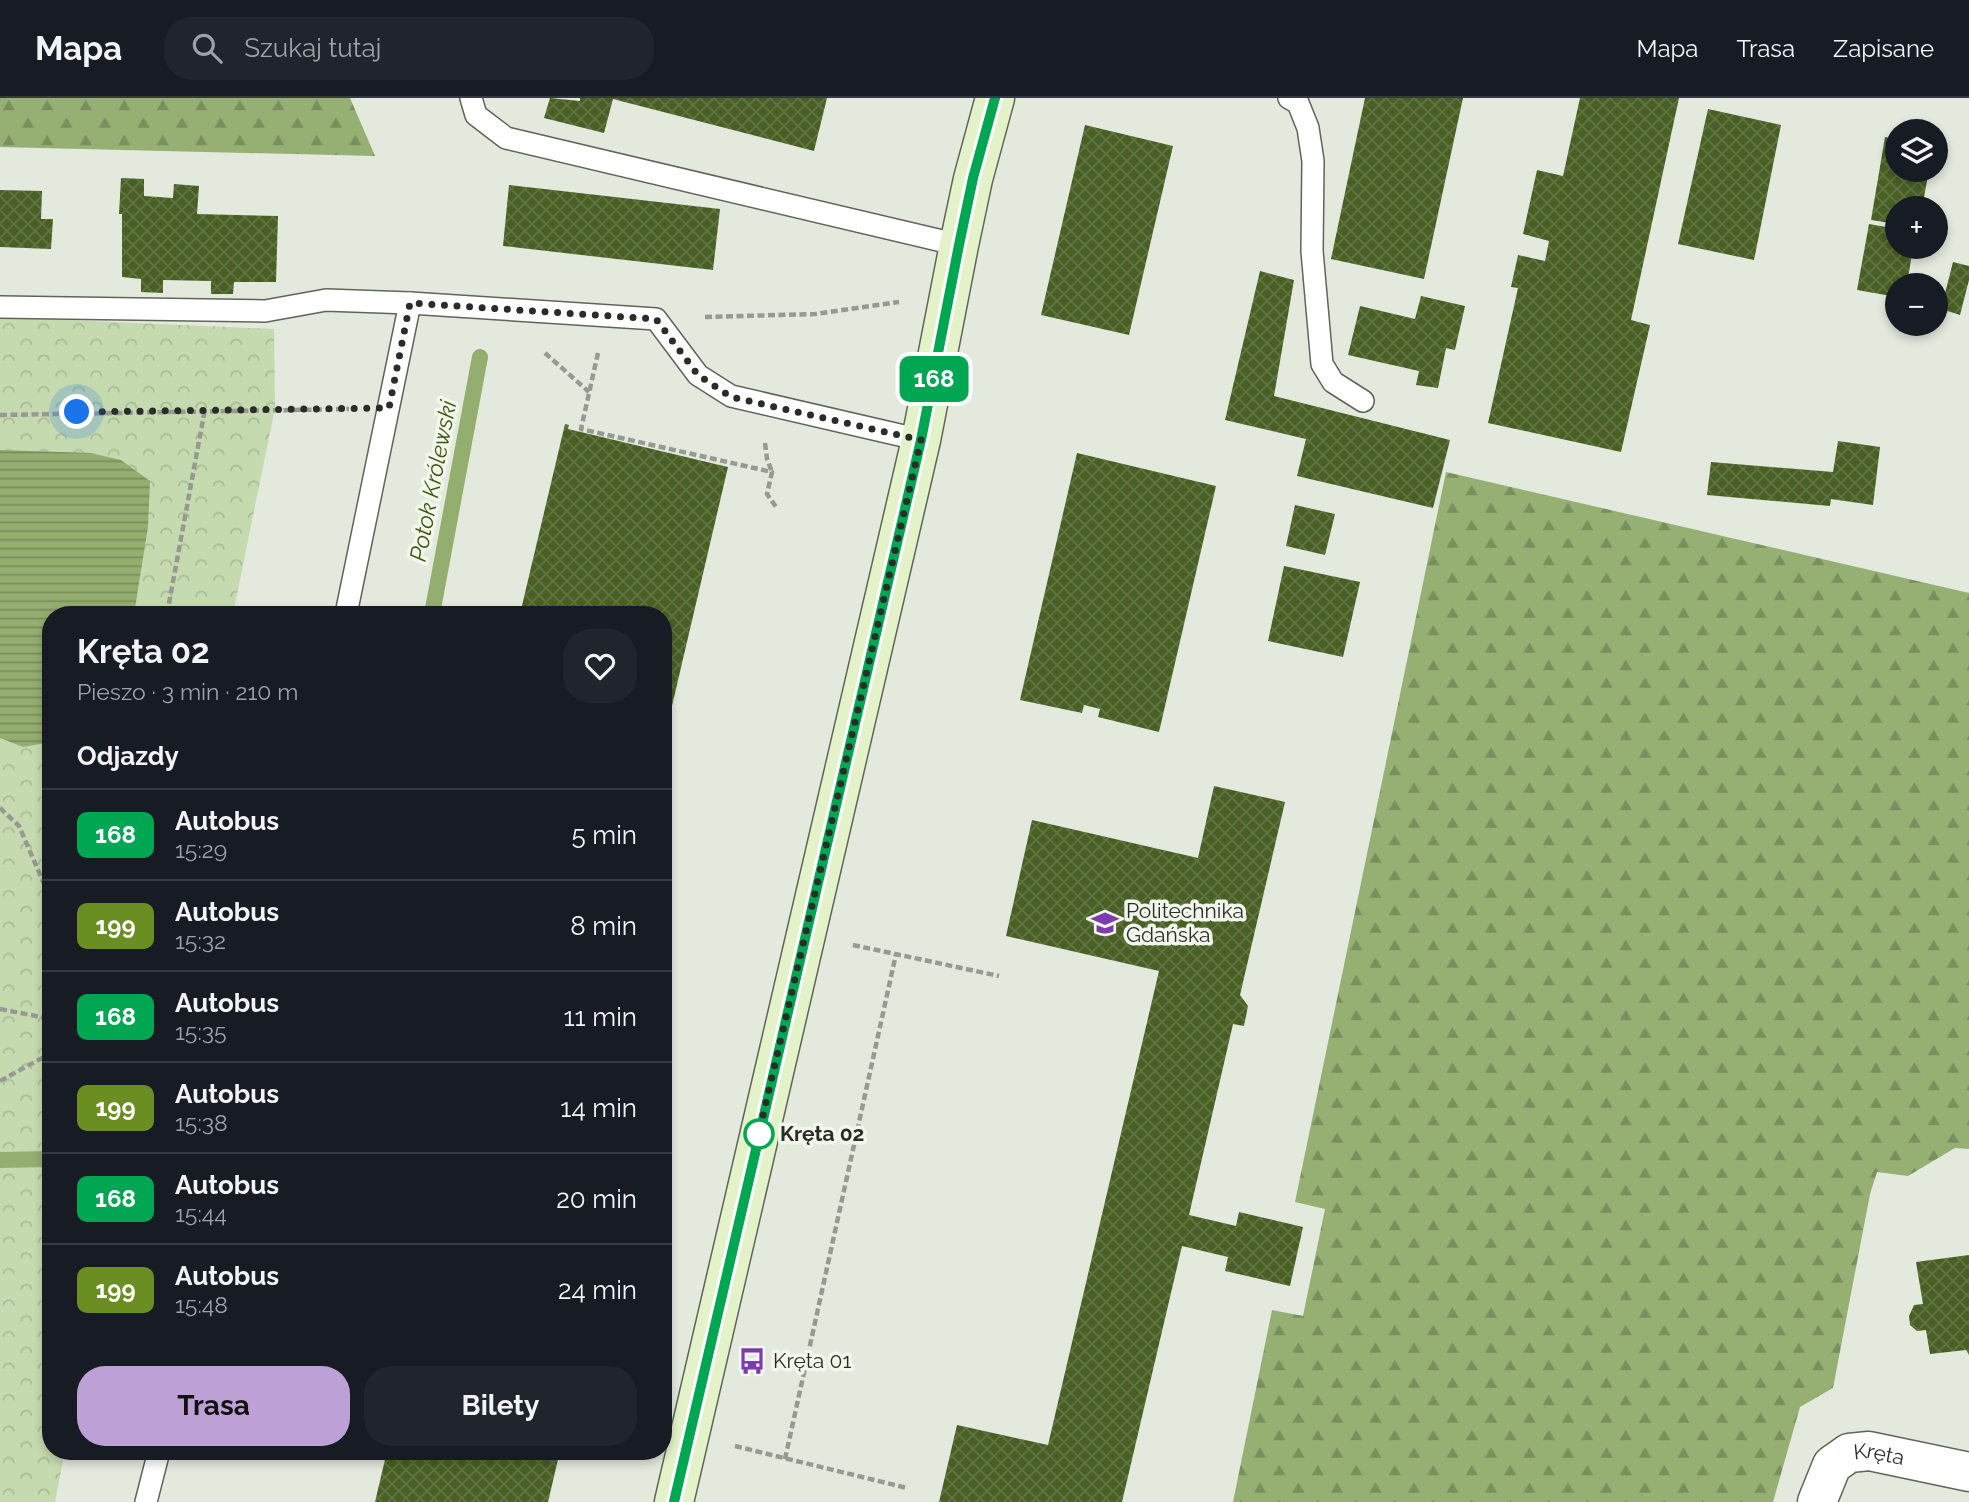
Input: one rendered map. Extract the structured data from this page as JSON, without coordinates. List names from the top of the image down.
{
  "streets": {
    "street": ["Kręta"]
  },
  "water": ["Potok Królewski"],
  "places": {
    "school or university": ["Politechnika Gdańska"],
    "other": ["Kręta 02"],
    "bus stop": ["Kręta 01"]
  },
  "lines": ["bus line 168"],
  "page": {
    "header": "Mapa",
    "search": "Szukaj tutaj",
    "nav": ["Mapa", "Trasa", "Zapisane"],
    "on_map": "168",
    "map_buttons": ["+", "−"],
    "heading": [
      ["Kręta 02", "Pieszo · 3 min · 210 m"],
      "Odjazdy"
    ],
    "list": [
      {
        "mark": "168",
        "name": "Autobus",
        "note": "15:29",
        "value": "5 min"
      },
      {
        "mark": "199",
        "name": "Autobus",
        "note": "15:32",
        "value": "8 min"
      },
      {
        "mark": "168",
        "name": "Autobus",
        "note": "15:35",
        "value": "11 min"
      },
      {
        "mark": "199",
        "name": "Autobus",
        "note": "15:38",
        "value": "14 min"
      },
      {
        "mark": "168",
        "name": "Autobus",
        "note": "15:44",
        "value": "20 min"
      },
      {
        "mark": "199",
        "name": "Autobus",
        "note": "15:48",
        "value": "24 min"
      }
    ],
    "buttons": ["Trasa", "Bilety"]
  }
}
